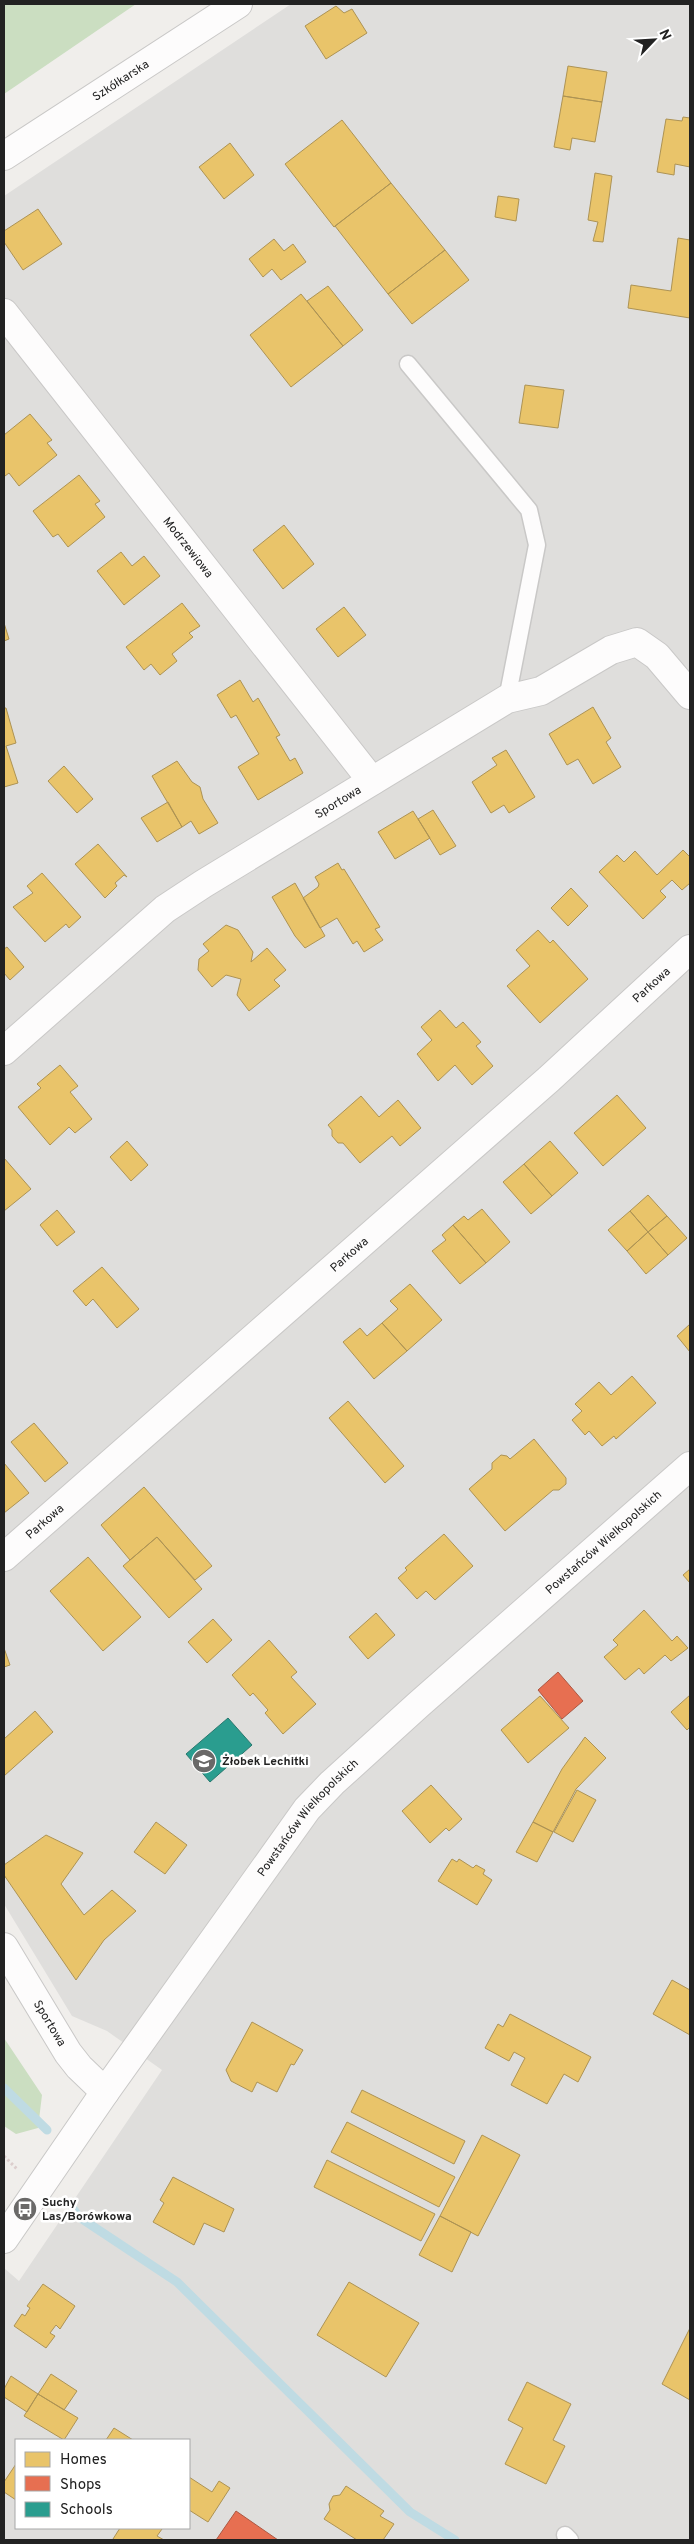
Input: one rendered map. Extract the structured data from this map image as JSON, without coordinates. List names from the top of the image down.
{
  "streets": {
    "street": [
      "Szkółkarska",
      "Modrzewiowa",
      "Sportowa",
      "Parkowa",
      "Powstańców Wielkopolskich"
    ]
  },
  "crossings": [
    ["Modrzewiowa", "Sportowa"],
    ["Sportowa", "Powstańców Wielkopolskich"]
  ],
  "places": {
    "school or university": ["Żłobek Lechitki"],
    "bus stop": ["Suchy Las/Borówkowa"]
  },
  "legend": ["Homes", "Shops", "Schools"],
  "north": "top right"
}
